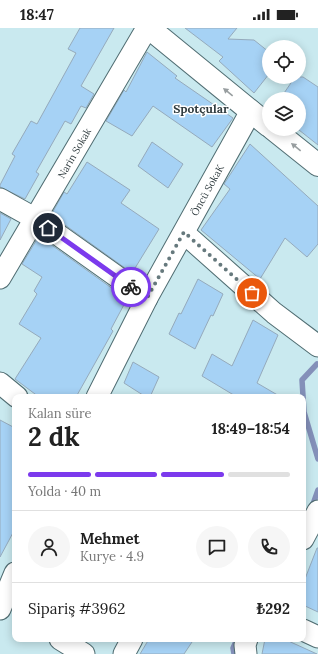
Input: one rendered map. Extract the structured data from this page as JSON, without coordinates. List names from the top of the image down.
{
  "streets": {
    "street": ["Narin Sokak", "Öncü SokaK"]
  },
  "districts": ["Spotçular"],
  "page": {
    "status": "18:47",
    "heading": ["2 dk", "Kalan süre", "18:49–18:54"],
    "panel": [
      "Mehmet",
      "Kurye · 4.9",
      "Sipariş #3962",
      "₺292"
    ],
    "bar": "Yolda · 40 m"
  }
}
